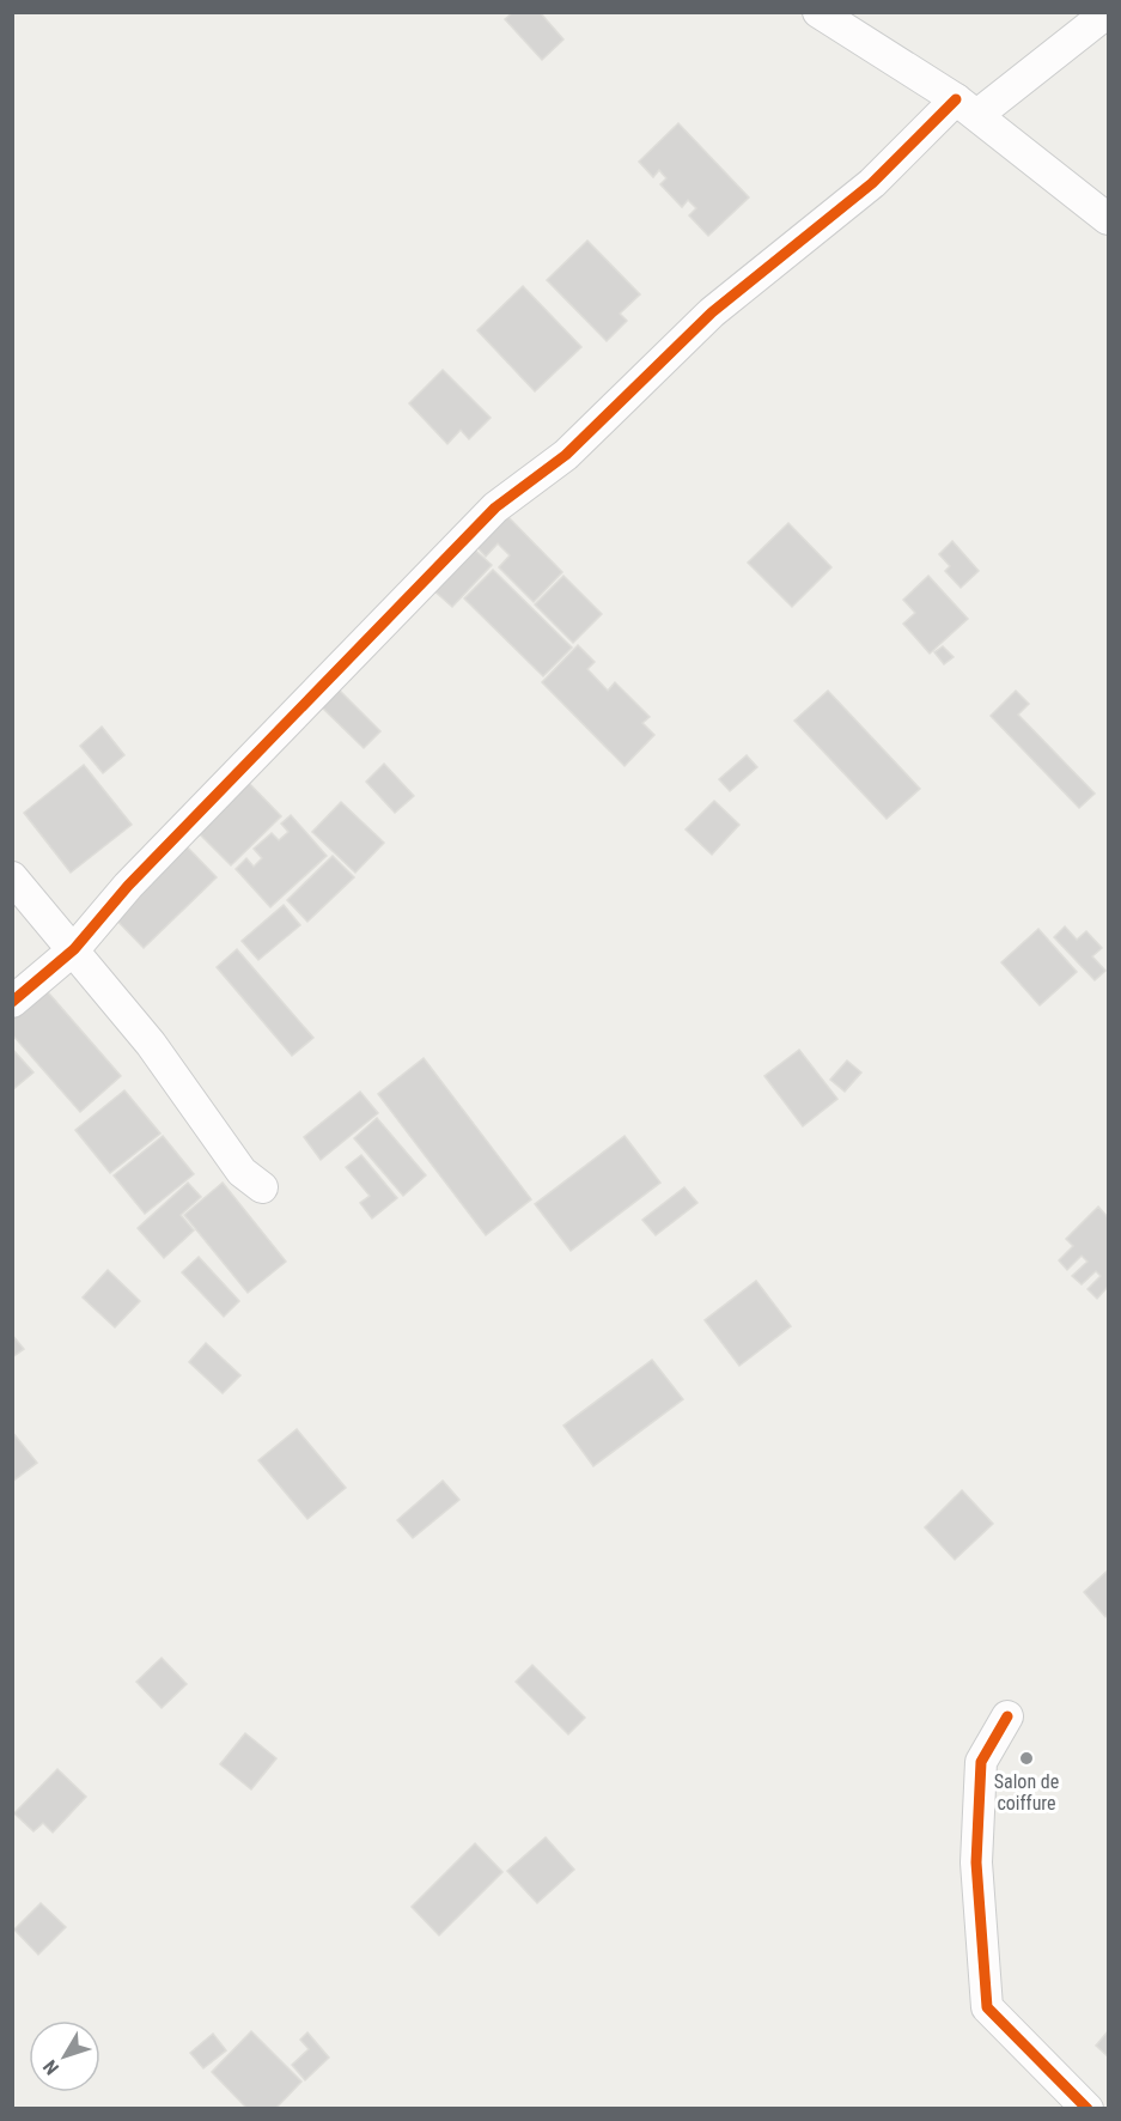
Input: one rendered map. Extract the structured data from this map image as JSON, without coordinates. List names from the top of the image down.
{
  "places": ["Salon de coiffure"],
  "north": "bottom left"
}
